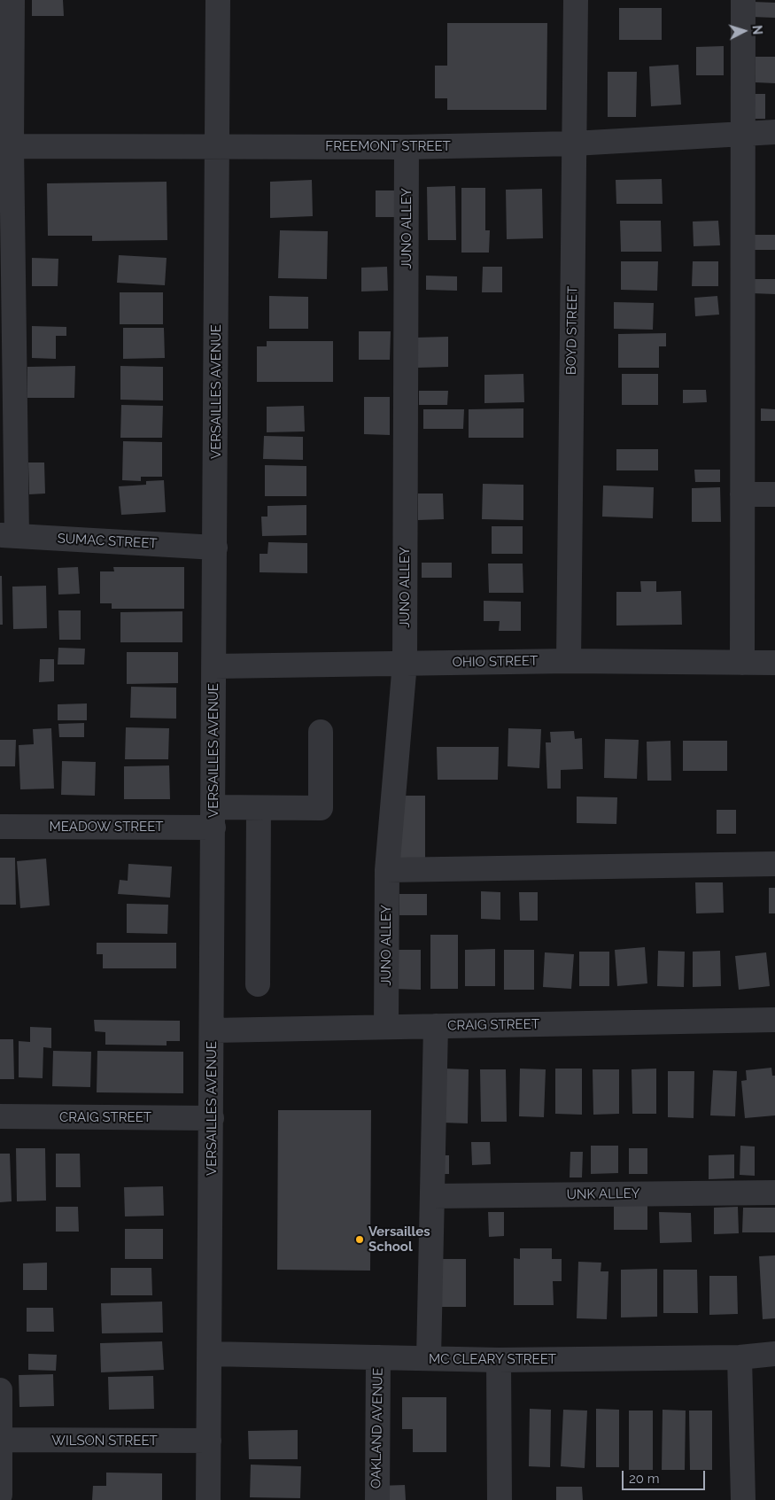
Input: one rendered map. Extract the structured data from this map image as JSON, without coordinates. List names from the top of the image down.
{
  "streets": {
    "street": [
      "FREEMONT STREET",
      "JUNO ALLEY",
      "BOYD STREET",
      "VERSAILLES AVENUE",
      "SUMAC STREET",
      "OHIO STREET",
      "MEADOW STREET",
      "CRAIG STREET",
      "UNK ALLEY",
      "MC CLEARY STREET",
      "OAKLAND AVENUE",
      "WILSON STREET"
    ]
  },
  "crossings": [
    ["FREEMONT STREET", "JUNO ALLEY"],
    ["FREEMONT STREET", "BOYD STREET"],
    ["FREEMONT STREET", "VERSAILLES AVENUE"],
    ["JUNO ALLEY", "OHIO STREET"],
    ["JUNO ALLEY", "CRAIG STREET"],
    ["BOYD STREET", "OHIO STREET"],
    ["VERSAILLES AVENUE", "SUMAC STREET"],
    ["VERSAILLES AVENUE", "OHIO STREET"],
    ["VERSAILLES AVENUE", "MEADOW STREET"],
    ["VERSAILLES AVENUE", "CRAIG STREET"],
    ["VERSAILLES AVENUE", "MC CLEARY STREET"],
    ["VERSAILLES AVENUE", "WILSON STREET"],
    ["MC CLEARY STREET", "OAKLAND AVENUE"]
  ],
  "places": ["Versailles School"],
  "scale_bar": "20 m",
  "north": "right"
}
